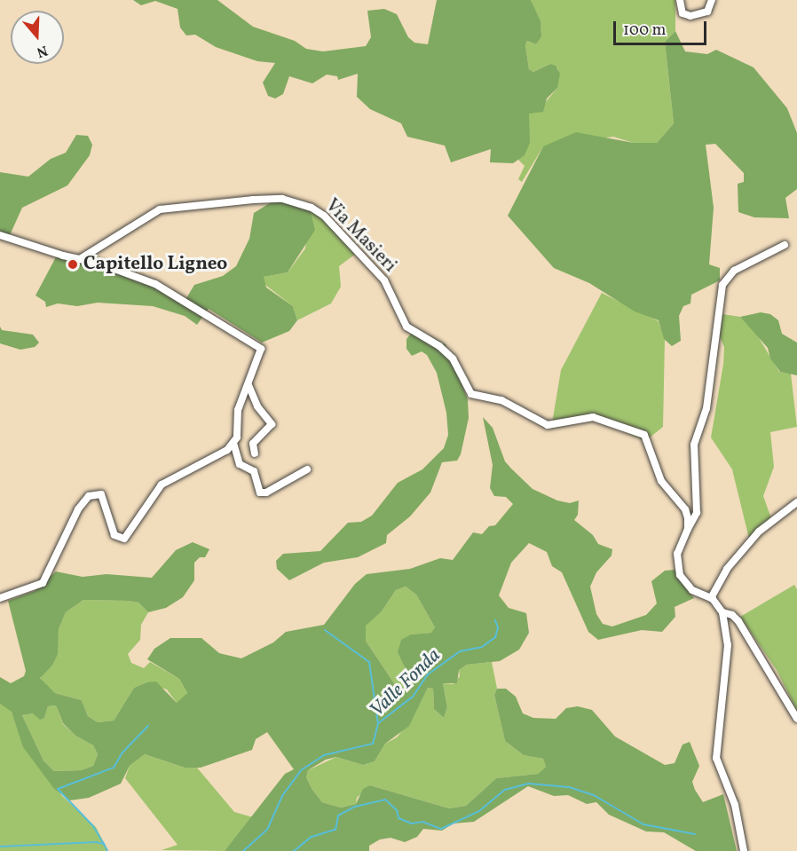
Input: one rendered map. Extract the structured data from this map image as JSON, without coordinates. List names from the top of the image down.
{
  "streets": {
    "street": ["Via Masieri"]
  },
  "water": ["Valle Fonda"],
  "places": ["Capitello Ligneo"],
  "scale_bar": "100 m",
  "north": "bottom"
}
